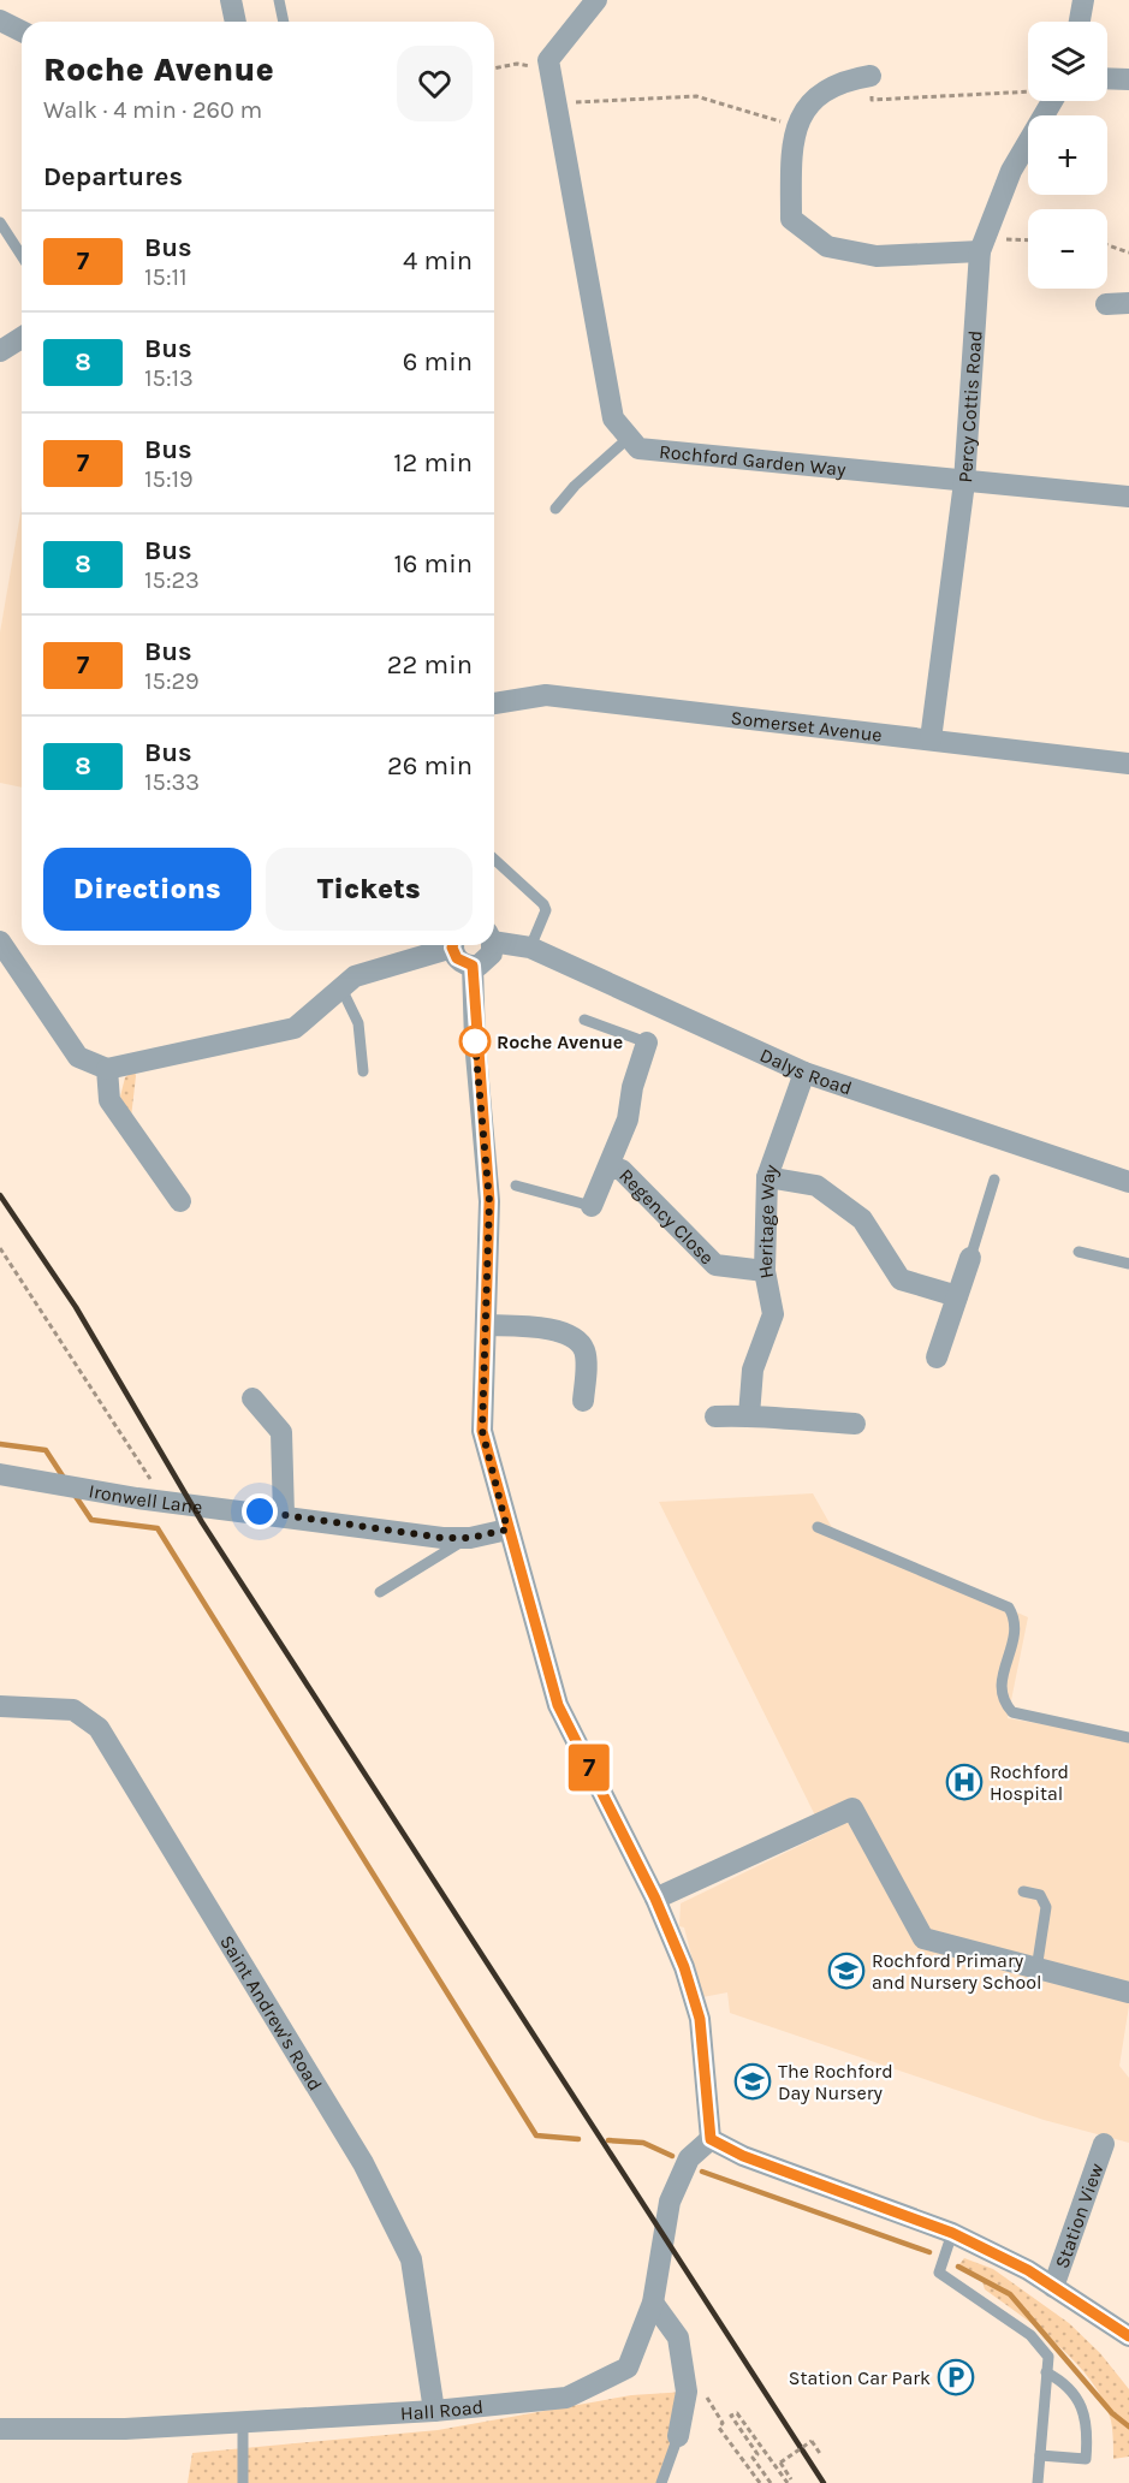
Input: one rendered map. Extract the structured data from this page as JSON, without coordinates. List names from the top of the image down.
{
  "streets": {
    "street": [
      "Percy Cottis Road",
      "Rochford Garden Way",
      "Somerset Avenue",
      "Dalys Road",
      "Regency Close",
      "Heritage Way",
      "Ironwell Lane",
      "Saint Andrew's Road",
      "Station View",
      "Hall Road"
    ]
  },
  "crossings": [
    ["Percy Cottis Road", "Rochford Garden Way"],
    ["Percy Cottis Road", "Somerset Avenue"],
    ["Dalys Road", "Heritage Way"],
    ["Regency Close", "Heritage Way"],
    ["Saint Andrew's Road", "Hall Road"]
  ],
  "places": {
    "other": ["Roche Avenue"],
    "hospital": ["Rochford Hospital"],
    "school or university": ["Rochford Primary and Nursery School", "The Rochford Day Nursery"],
    "parking": ["Station Car Park"]
  },
  "lines": ["bus line 7"],
  "page": {
    "on_map": "7",
    "map_buttons": ["+", "−"],
    "heading": [
      ["Roche Avenue", "Walk · 4 min · 260 m"],
      "Departures"
    ],
    "list": [
      {
        "mark": "7",
        "name": "Bus",
        "note": "15:11",
        "value": "4 min"
      },
      {
        "mark": "8",
        "name": "Bus",
        "note": "15:13",
        "value": "6 min"
      },
      {
        "mark": "7",
        "name": "Bus",
        "note": "15:19",
        "value": "12 min"
      },
      {
        "mark": "8",
        "name": "Bus",
        "note": "15:23",
        "value": "16 min"
      },
      {
        "mark": "7",
        "name": "Bus",
        "note": "15:29",
        "value": "22 min"
      },
      {
        "mark": "8",
        "name": "Bus",
        "note": "15:33",
        "value": "26 min"
      }
    ],
    "buttons": ["Directions", "Tickets"]
  }
}
